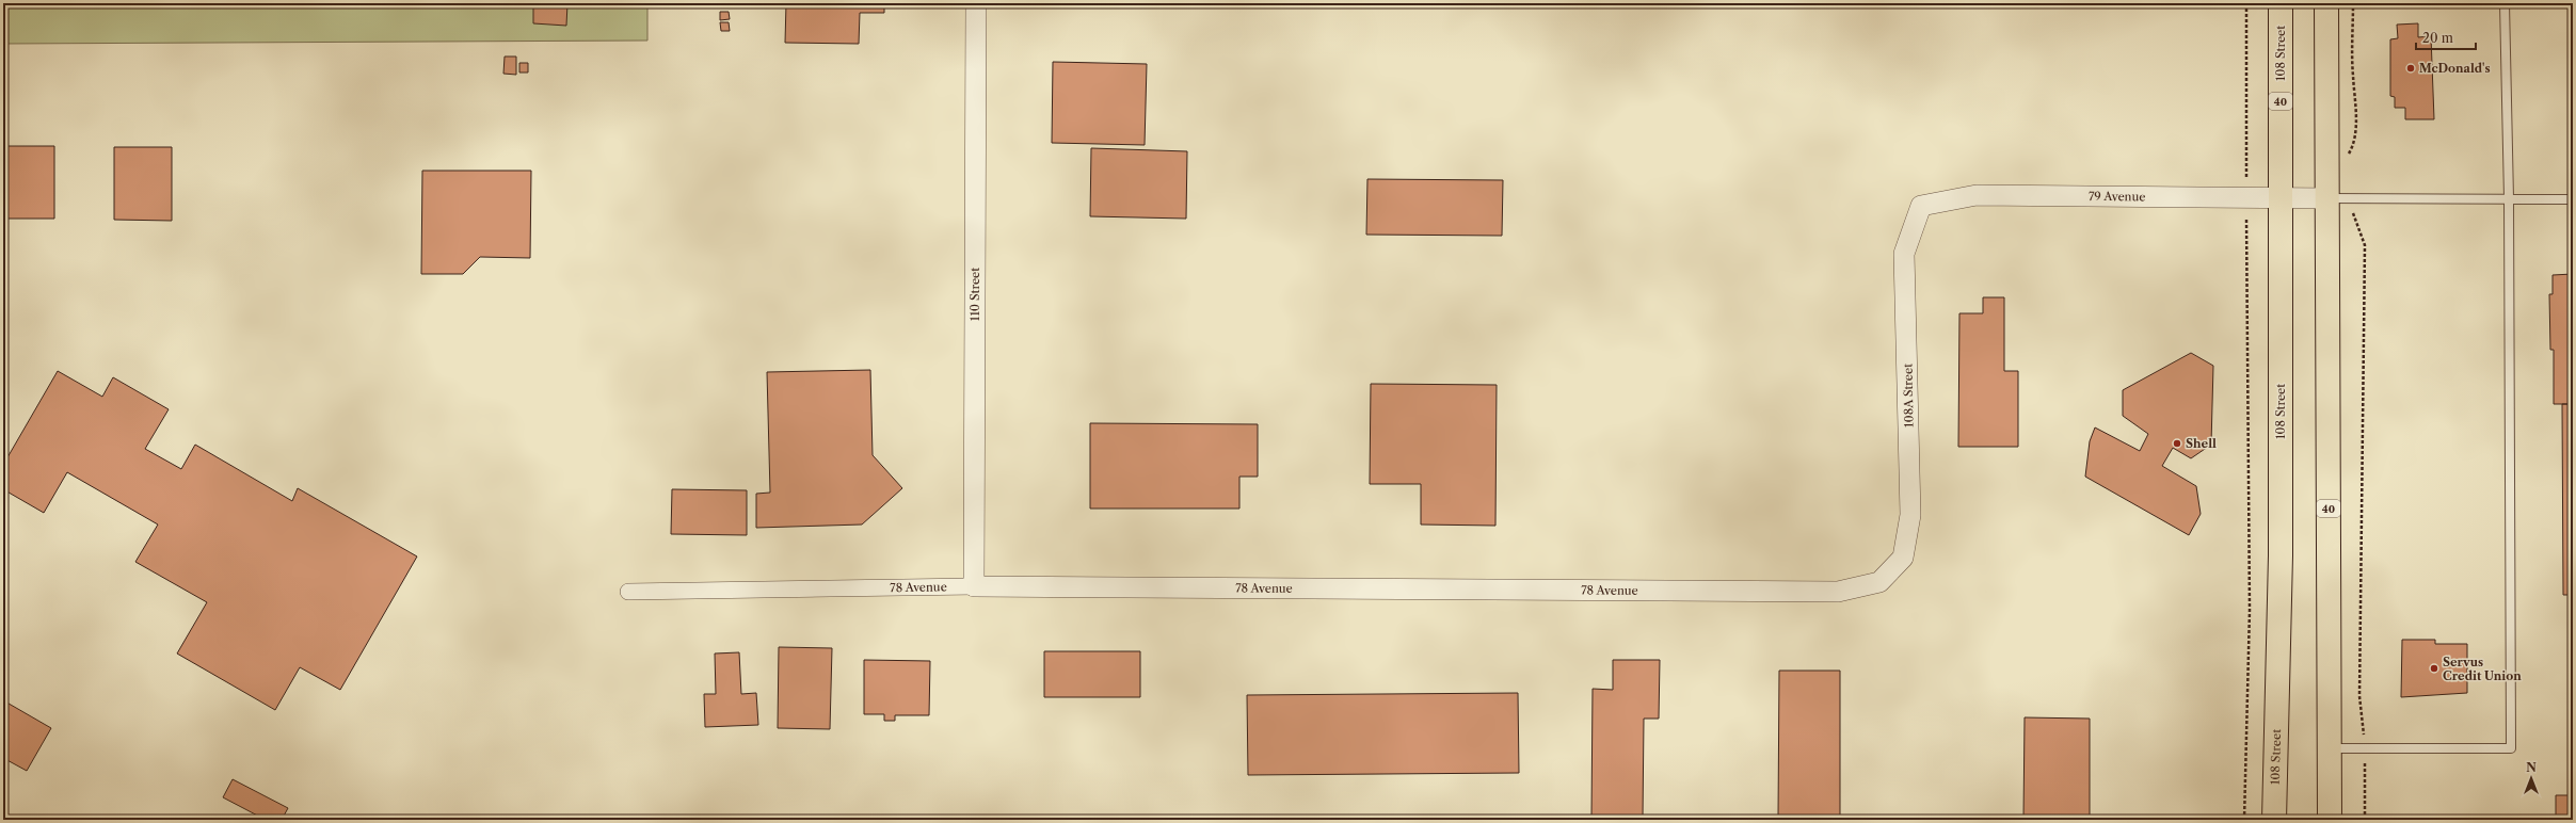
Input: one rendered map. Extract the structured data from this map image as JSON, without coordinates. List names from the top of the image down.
{
  "streets": {
    "main road": ["108 Street", "40"],
    "street": [
      "79 Avenue",
      "110 Street",
      "108A Street",
      "78 Avenue"
    ]
  },
  "crossings": [
    ["108 Street", "79 Avenue"],
    ["40", "79 Avenue"],
    ["79 Avenue", "108A Street"],
    ["110 Street", "78 Avenue"],
    ["108A Street", "78 Avenue"]
  ],
  "places": ["McDonald's", "Shell", "Servus Credit Union"],
  "scale_bar": "20 m",
  "north": "top"
}
